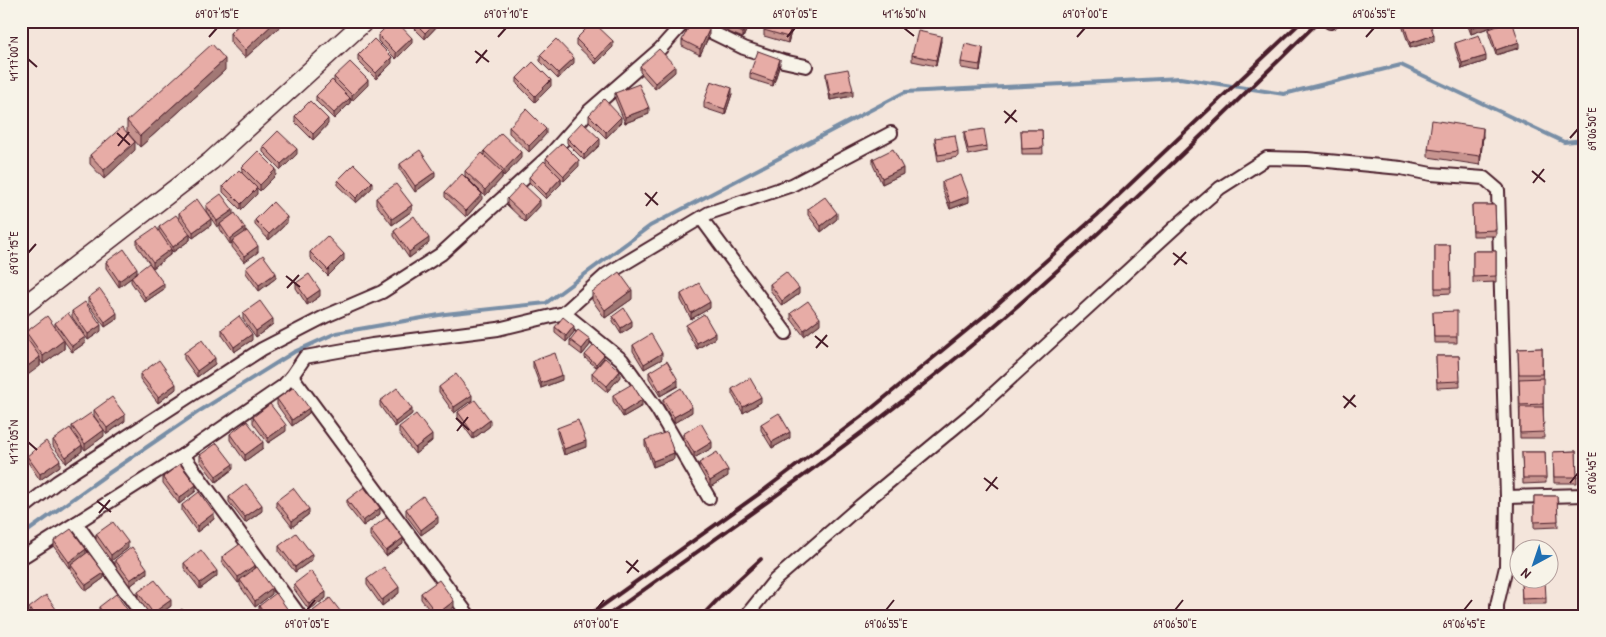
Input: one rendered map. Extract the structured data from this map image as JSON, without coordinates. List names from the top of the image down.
{
  "north": "bottom left",
  "coordinates": [
    "69°07'15\"E",
    "69°07'10\"E",
    "69°07'05\"E",
    "41°16'50\"N",
    "69°07'00\"E",
    "69°06'55\"E",
    "41°17'00\"N",
    "69°06'50\"E",
    "41°17'05\"N",
    "69°06'45\"E"
  ]
}
